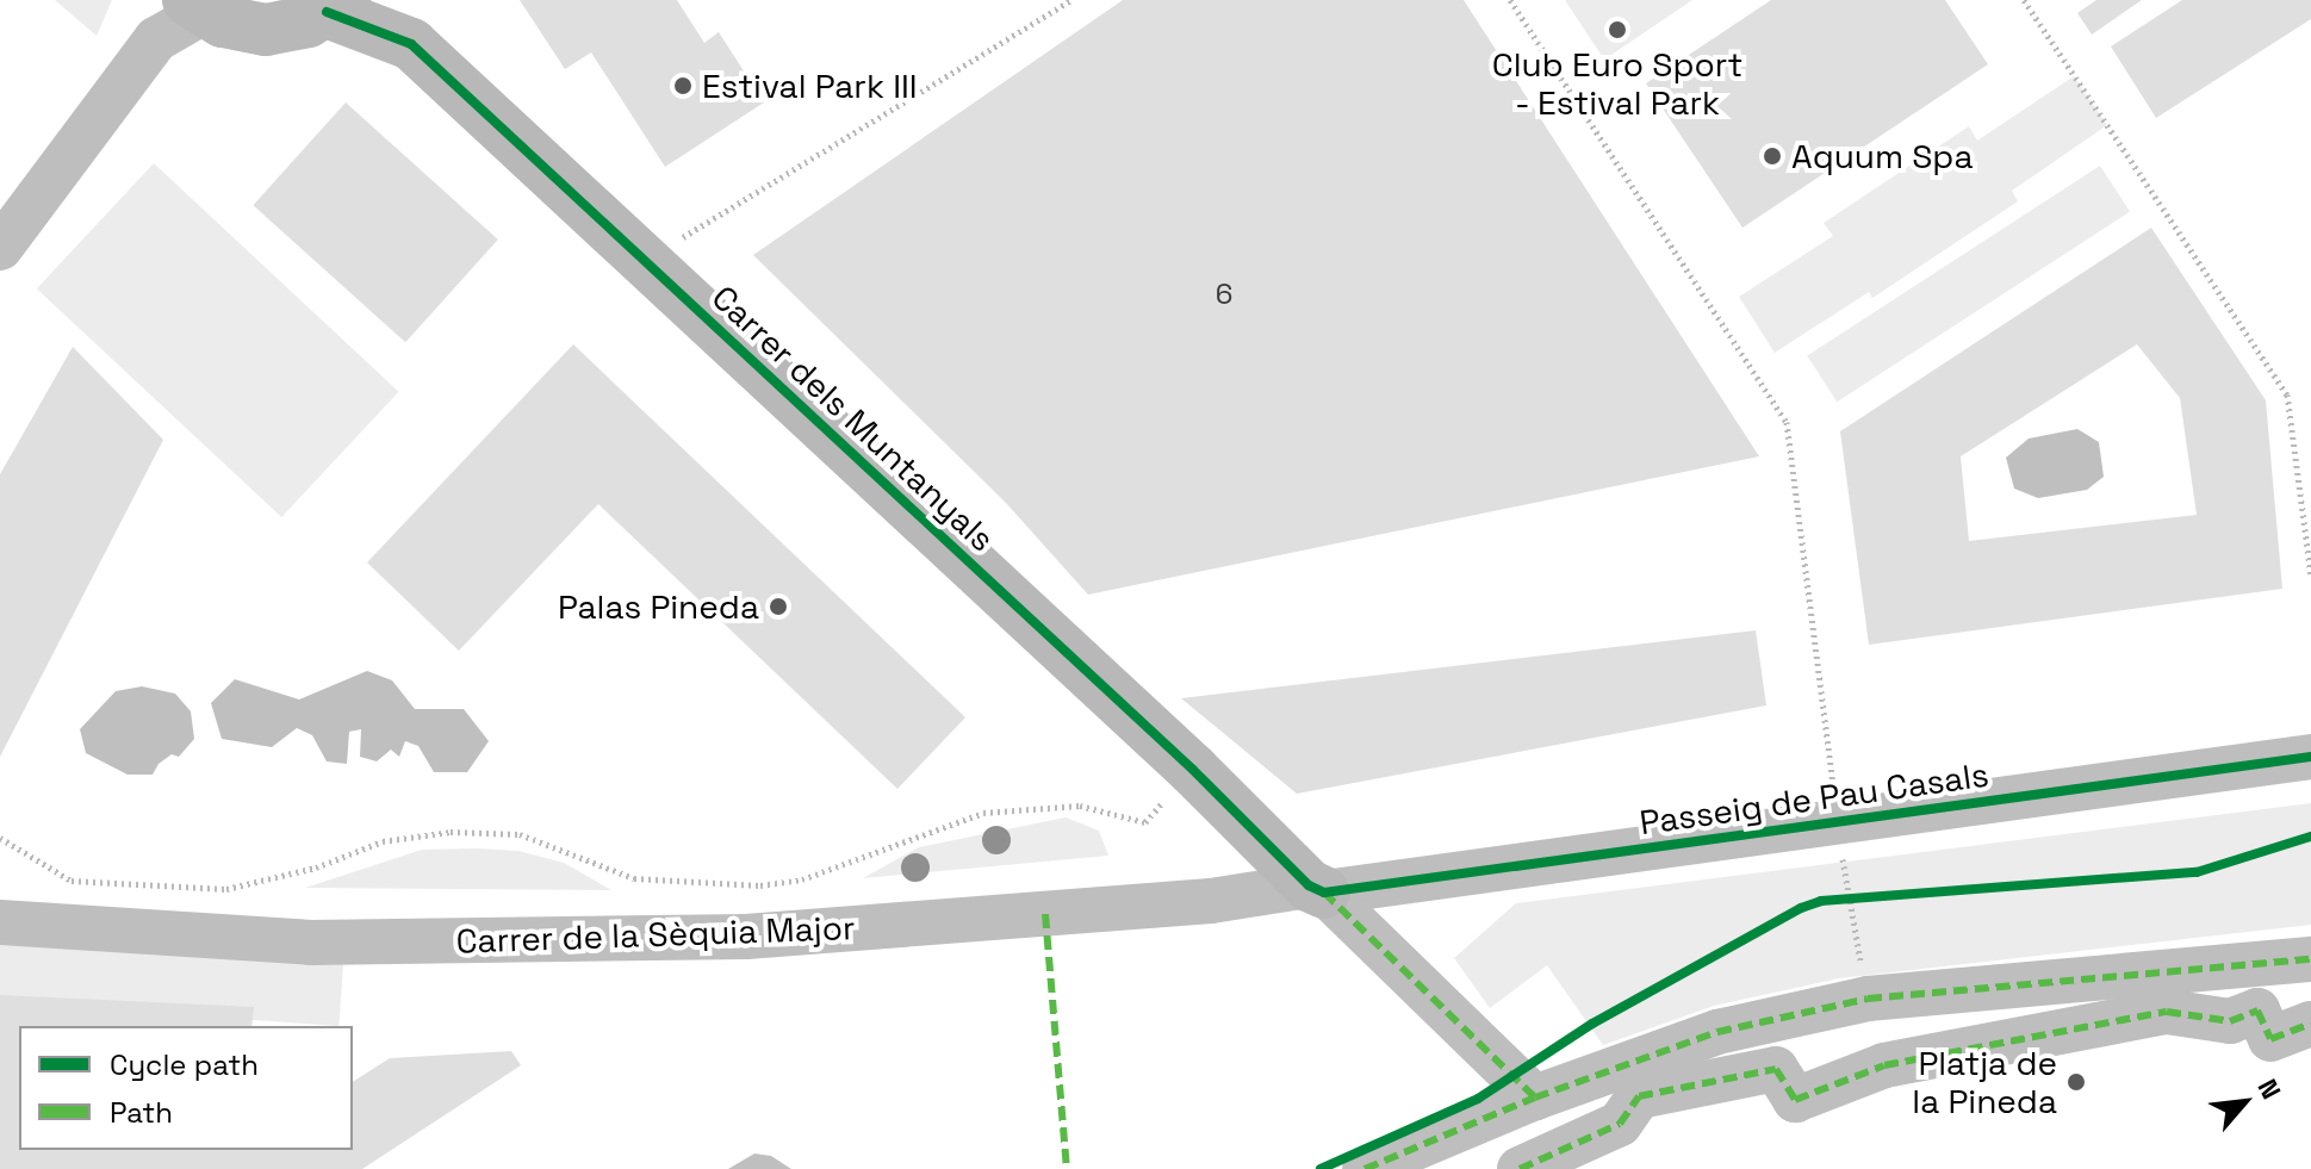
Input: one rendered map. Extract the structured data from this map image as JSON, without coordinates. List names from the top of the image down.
{
  "streets": {
    "street": ["Carrer dels Muntanyals", "Passeig de Pau Casals", "Carrer de la Sèquia Major"]
  },
  "crossings": [
    ["Carrer dels Muntanyals", "Passeig de Pau Casals"],
    ["Carrer dels Muntanyals", "Carrer de la Sèquia Major"],
    ["Passeig de Pau Casals", "Carrer de la Sèquia Major"]
  ],
  "places": [
    "Club Euro Sport - Estival Park",
    "Estival Park III",
    "Aquum Spa",
    "Palas Pineda",
    "Platja de la Pineda"
  ],
  "house_numbers": ["6"],
  "legend": ["Cycle path", "Path"],
  "north": "top right"
}
